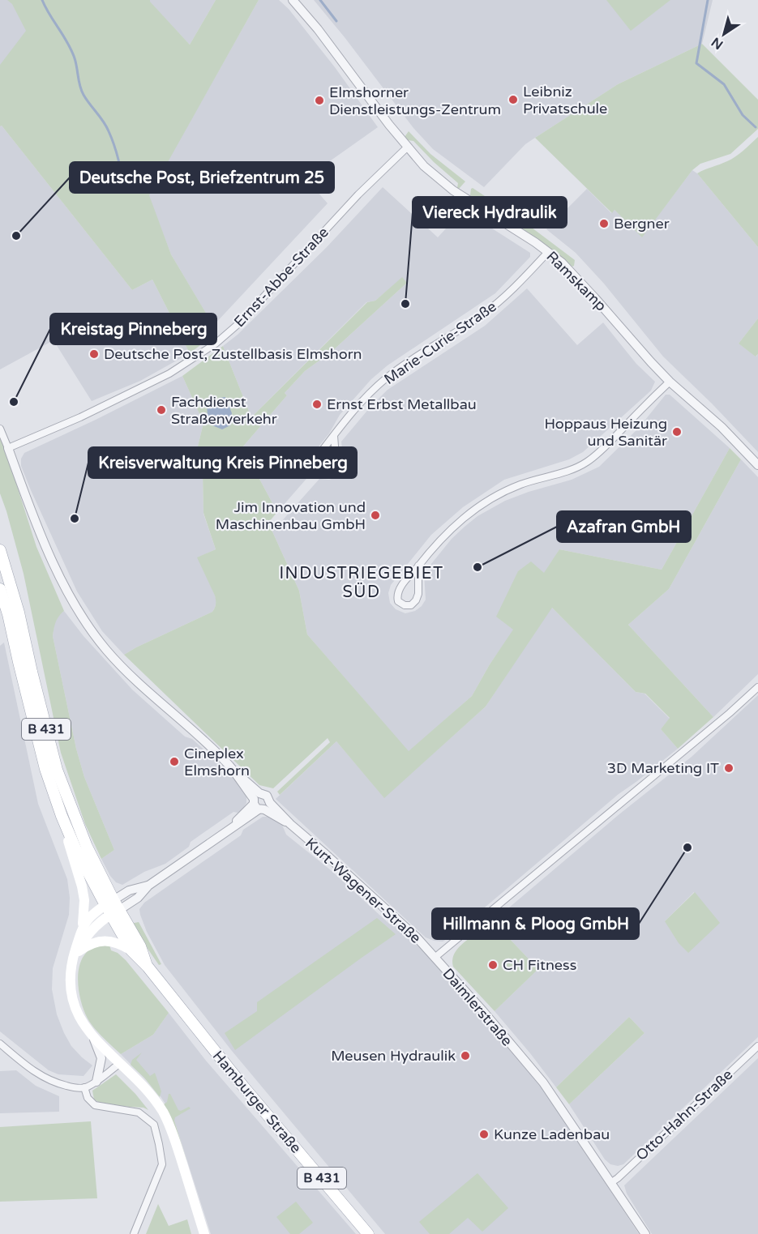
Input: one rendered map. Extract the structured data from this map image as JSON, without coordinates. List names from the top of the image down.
{
  "streets": {
    "main road": ["B 431", "Hamburger Straße"],
    "street": [
      "Ernst-Abbe-Straße",
      "Ramskamp",
      "Marie-Curie-Straße",
      "Kurt-Wagener-Straße",
      "Daimlerstraße",
      "Otto-Hahn-Straße"
    ]
  },
  "crossings": [
    ["Ernst-Abbe-Straße", "Ramskamp"],
    ["Ernst-Abbe-Straße", "Kurt-Wagener-Straße"],
    ["Ramskamp", "Marie-Curie-Straße"],
    ["B 431", "Hamburger Straße"],
    ["Kurt-Wagener-Straße", "Daimlerstraße"],
    ["Daimlerstraße", "Otto-Hahn-Straße"]
  ],
  "districts": ["INDUSTRIEGEBIET SÜD"],
  "places": [
    "Leibniz Privatschule",
    "Elmshorner Dienstleistungs-Zentrum",
    "Bergner",
    "Deutsche Post, Briefzentrum 25",
    "Viereck Hydraulik",
    "Deutsche Post, Zustellbasis Elmshorn",
    "Kreistag Pinneberg",
    "Ernst Erbst Metallbau",
    "Fachdienst Straßenverkehr",
    "Hoppaus Heizung und Sanitär",
    "Jim Innovation und Maschinenbau GmbH",
    "Kreisverwaltung Kreis Pinneberg",
    "Azafran GmbH",
    "Cineplex Elmshorn",
    "3D Marketing IT",
    "Hillmann & Ploog GmbH",
    "CH Fitness",
    "Meusen Hydraulik",
    "Kunze Ladenbau"
  ],
  "north": "bottom left"
}
